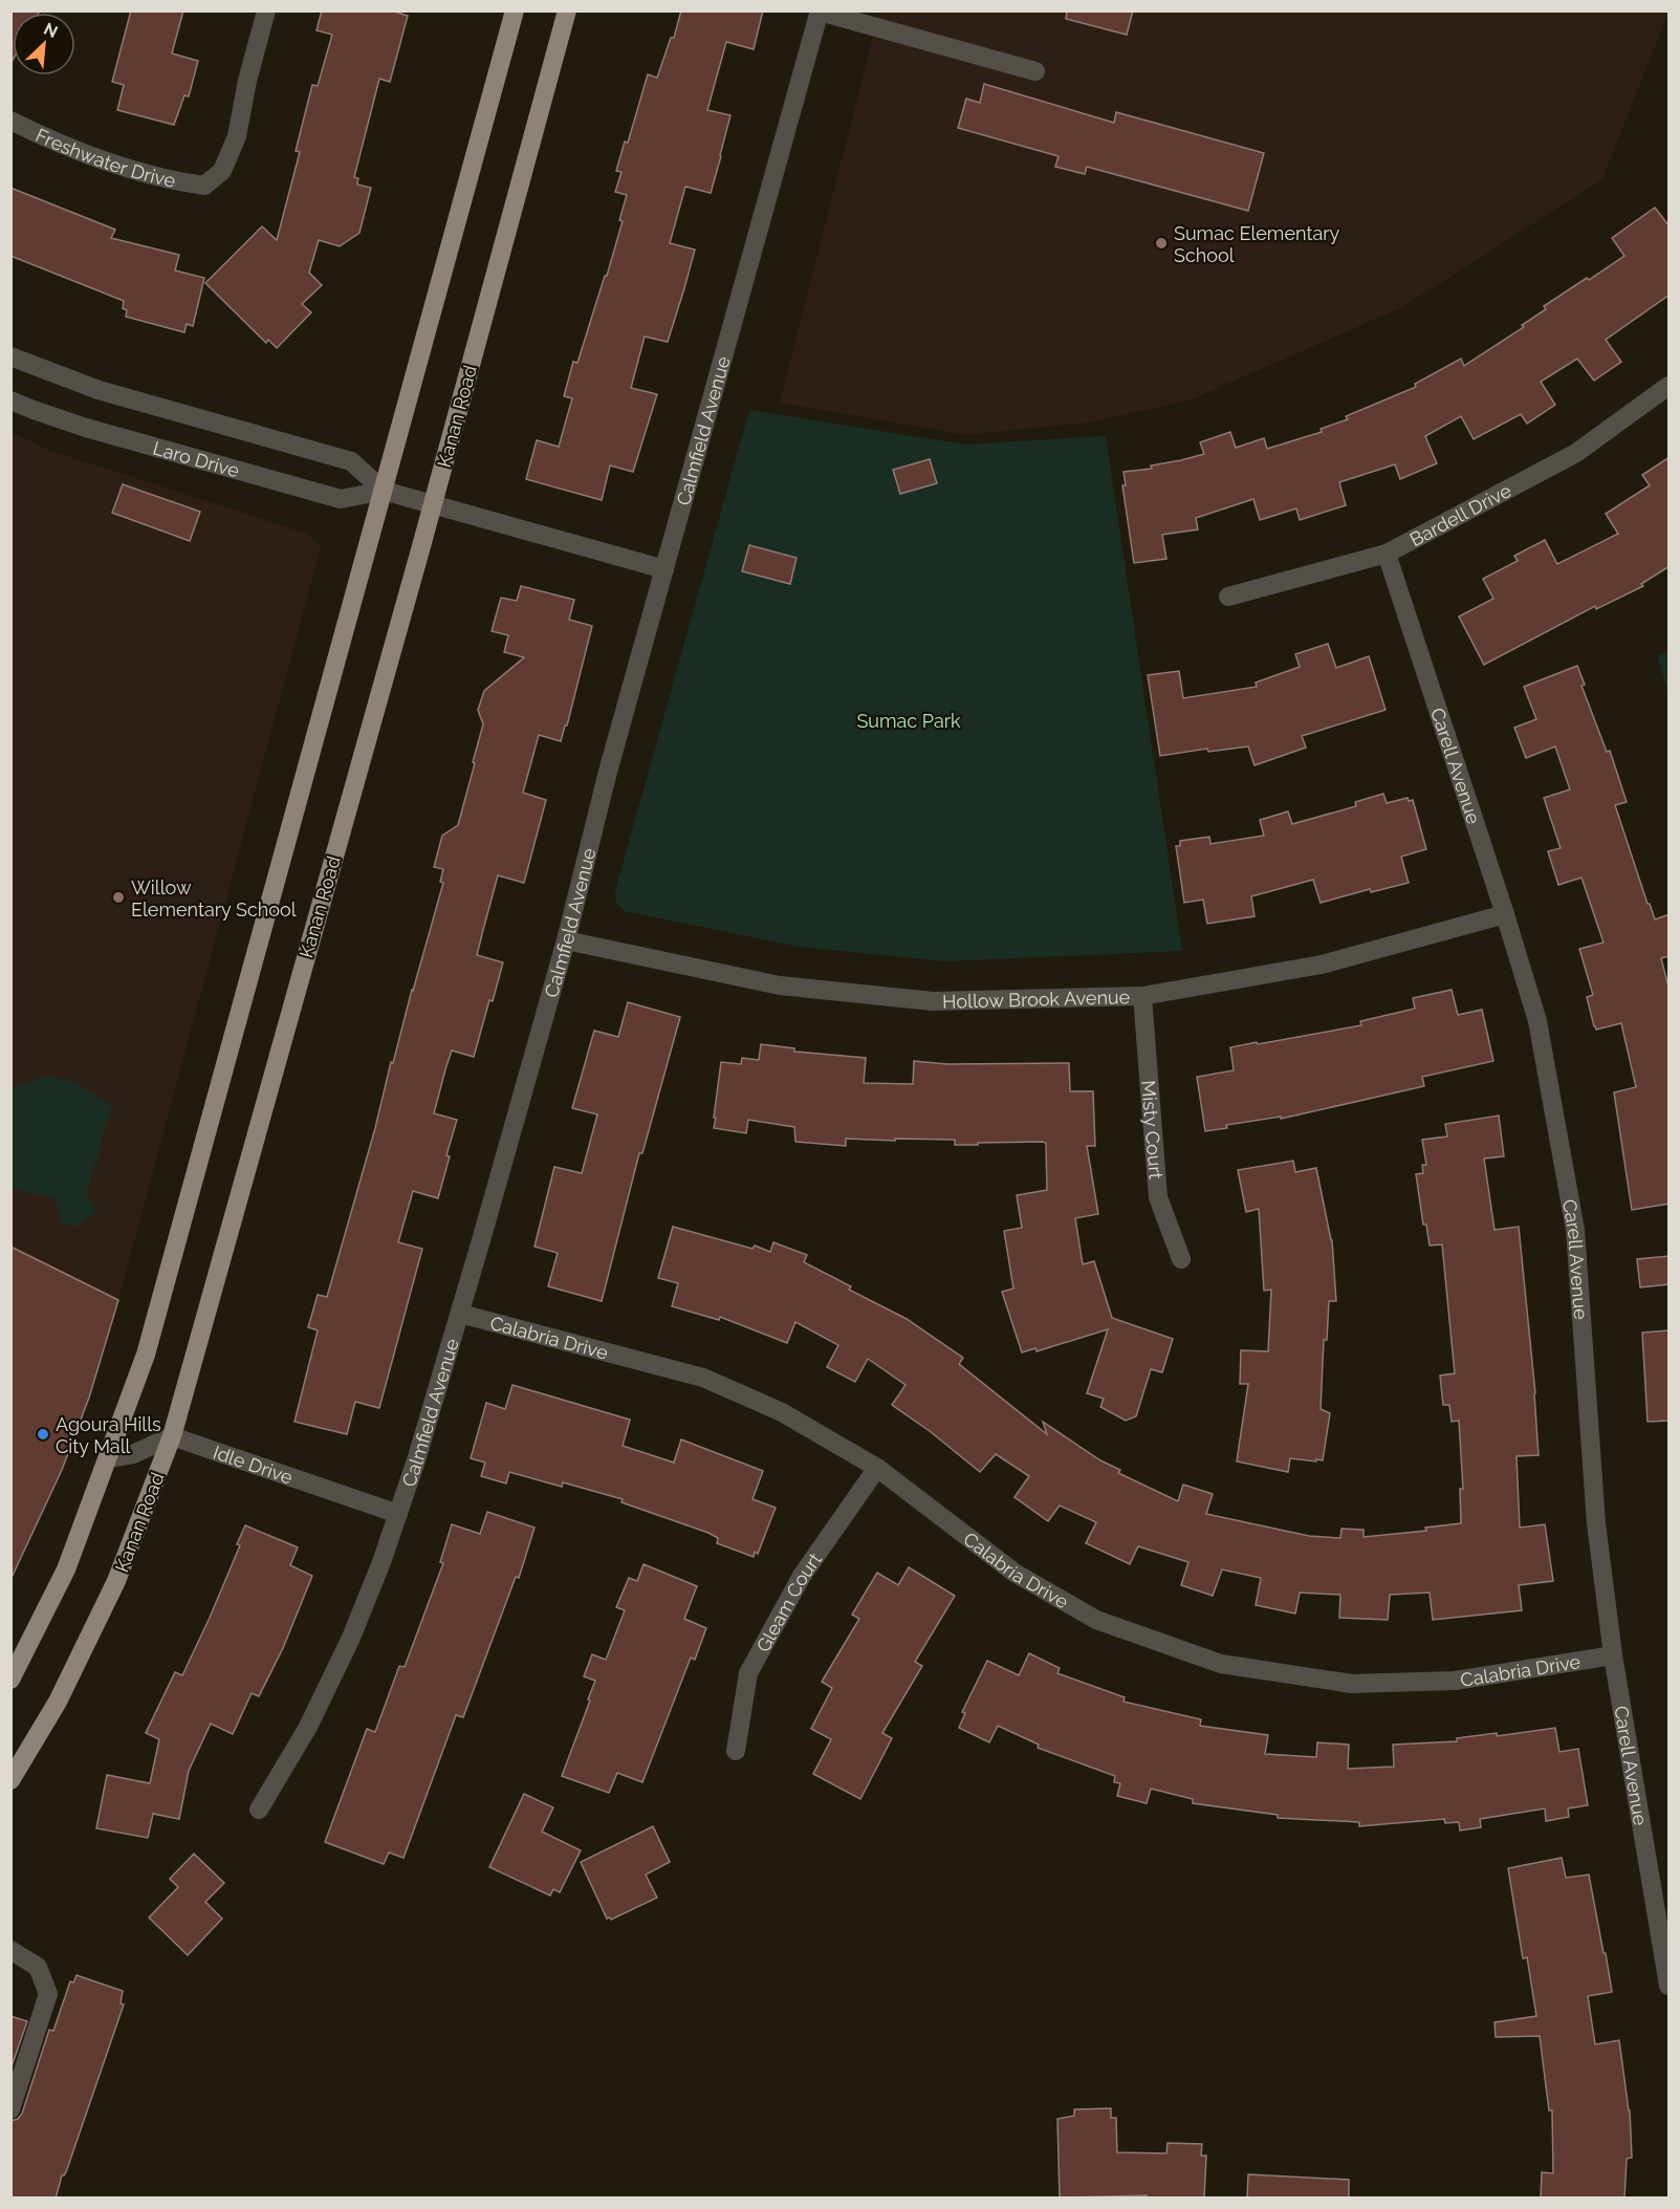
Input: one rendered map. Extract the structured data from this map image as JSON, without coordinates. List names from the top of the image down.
{
  "streets": {
    "main road": ["Kanan Road"],
    "street": [
      "Freshwater Drive",
      "Calmfield Avenue",
      "Laro Drive",
      "Bardell Drive",
      "Carell Avenue",
      "Hollow Brook Avenue",
      "Misty Court",
      "Calabria Drive",
      "Idle Drive",
      "Gleam Court"
    ]
  },
  "crossings": [
    ["Kanan Road", "Laro Drive"],
    ["Kanan Road", "Idle Drive"],
    ["Calmfield Avenue", "Laro Drive"],
    ["Calmfield Avenue", "Hollow Brook Avenue"],
    ["Calmfield Avenue", "Calabria Drive"],
    ["Calmfield Avenue", "Idle Drive"],
    ["Bardell Drive", "Carell Avenue"],
    ["Carell Avenue", "Hollow Brook Avenue"],
    ["Carell Avenue", "Calabria Drive"],
    ["Hollow Brook Avenue", "Misty Court"],
    ["Calabria Drive", "Gleam Court"]
  ],
  "parks": ["Sumac Park"],
  "places": ["Sumac Elementary School", "Willow Elementary School", "Agoura Hills City Mall"],
  "north": "top right"
}
